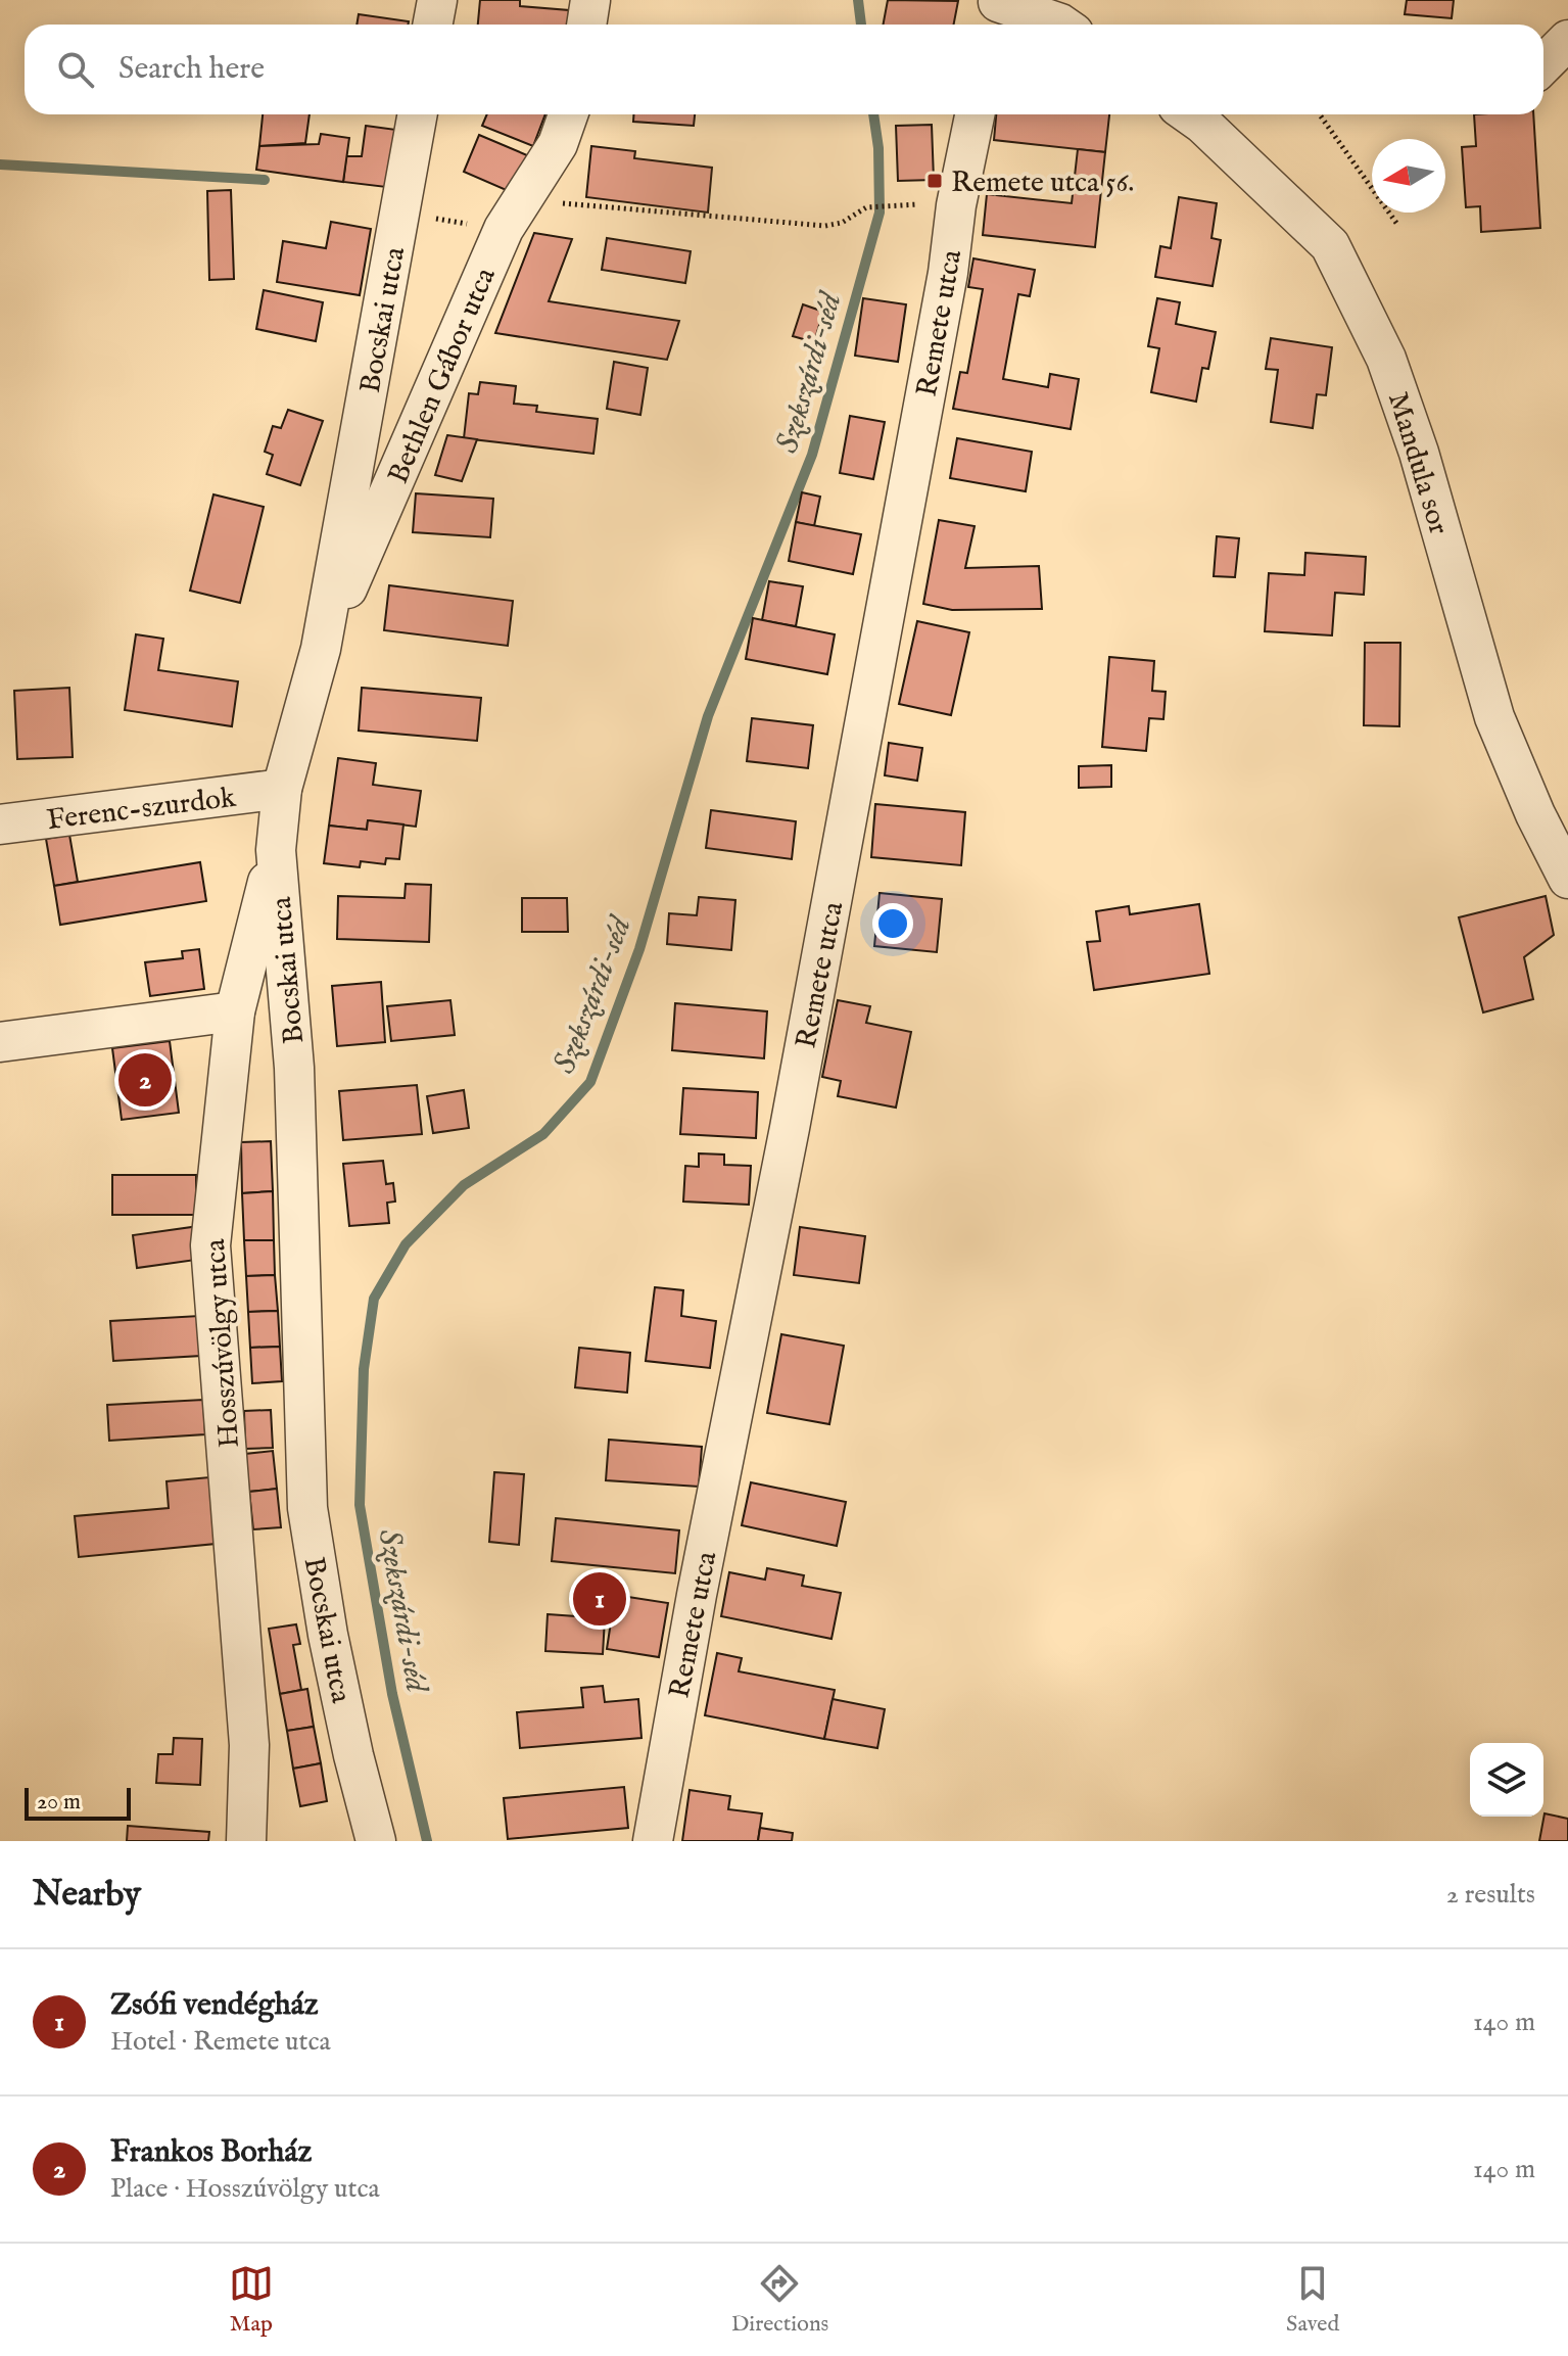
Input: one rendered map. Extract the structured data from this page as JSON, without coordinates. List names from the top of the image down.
{
  "streets": {
    "street": [
      "Bocskai utca",
      "Remete utca",
      "Bethlen Gábor utca",
      "Mandula sor",
      "Ferenc-szurdok",
      "Hosszúvölgy utca"
    ]
  },
  "crossings": [
    ["Bocskai utca", "Bethlen Gábor utca"],
    ["Bocskai utca", "Ferenc-szurdok"],
    ["Bocskai utca", "Hosszúvölgy utca"]
  ],
  "water": ["Szekszárdi-séd"],
  "places": {
    "transit": ["Remete utca 56."]
  },
  "scale_bar": "20 m",
  "north": "left",
  "page": {
    "search": "Search here",
    "pins": ["2", "1"],
    "scale": "20 m",
    "heading": ["Nearby", "2 results"],
    "list": [
      {
        "mark": "1",
        "name": "Zsófi vendégház",
        "note": "Hotel · Remete utca",
        "value": "140 m"
      },
      {
        "mark": "2",
        "name": "Frankos Borház",
        "note": "Place · Hosszúvölgy utca",
        "value": "140 m"
      }
    ],
    "nav": ["Map", "Directions", "Saved"]
  }
}
